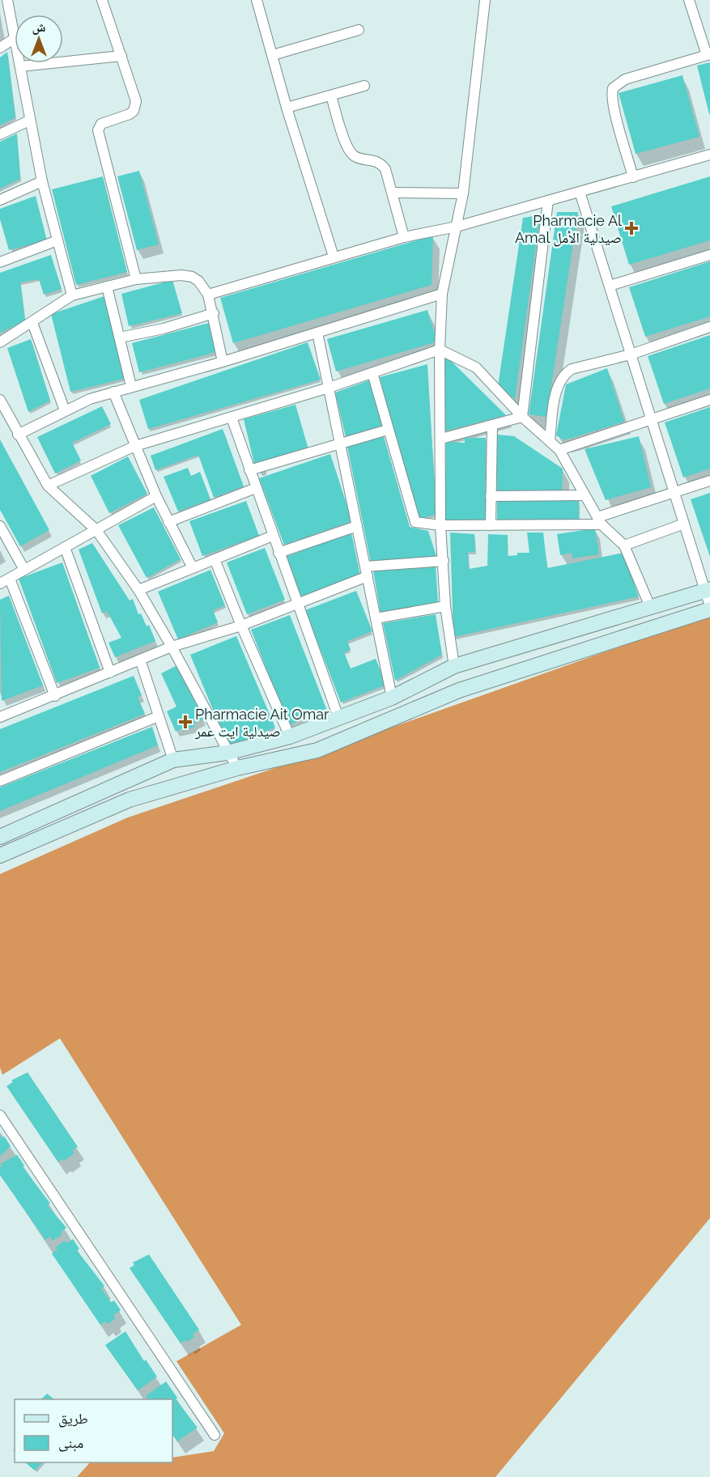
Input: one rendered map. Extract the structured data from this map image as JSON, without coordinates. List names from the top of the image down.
{
  "places": {
    "health": ["Pharmacie Al Amal صيدلية الأمل", "Pharmacie Ait Omar صيدلية ايت عمر"]
  },
  "legend": ["طريق", "مبنى"],
  "north": "top"
}
